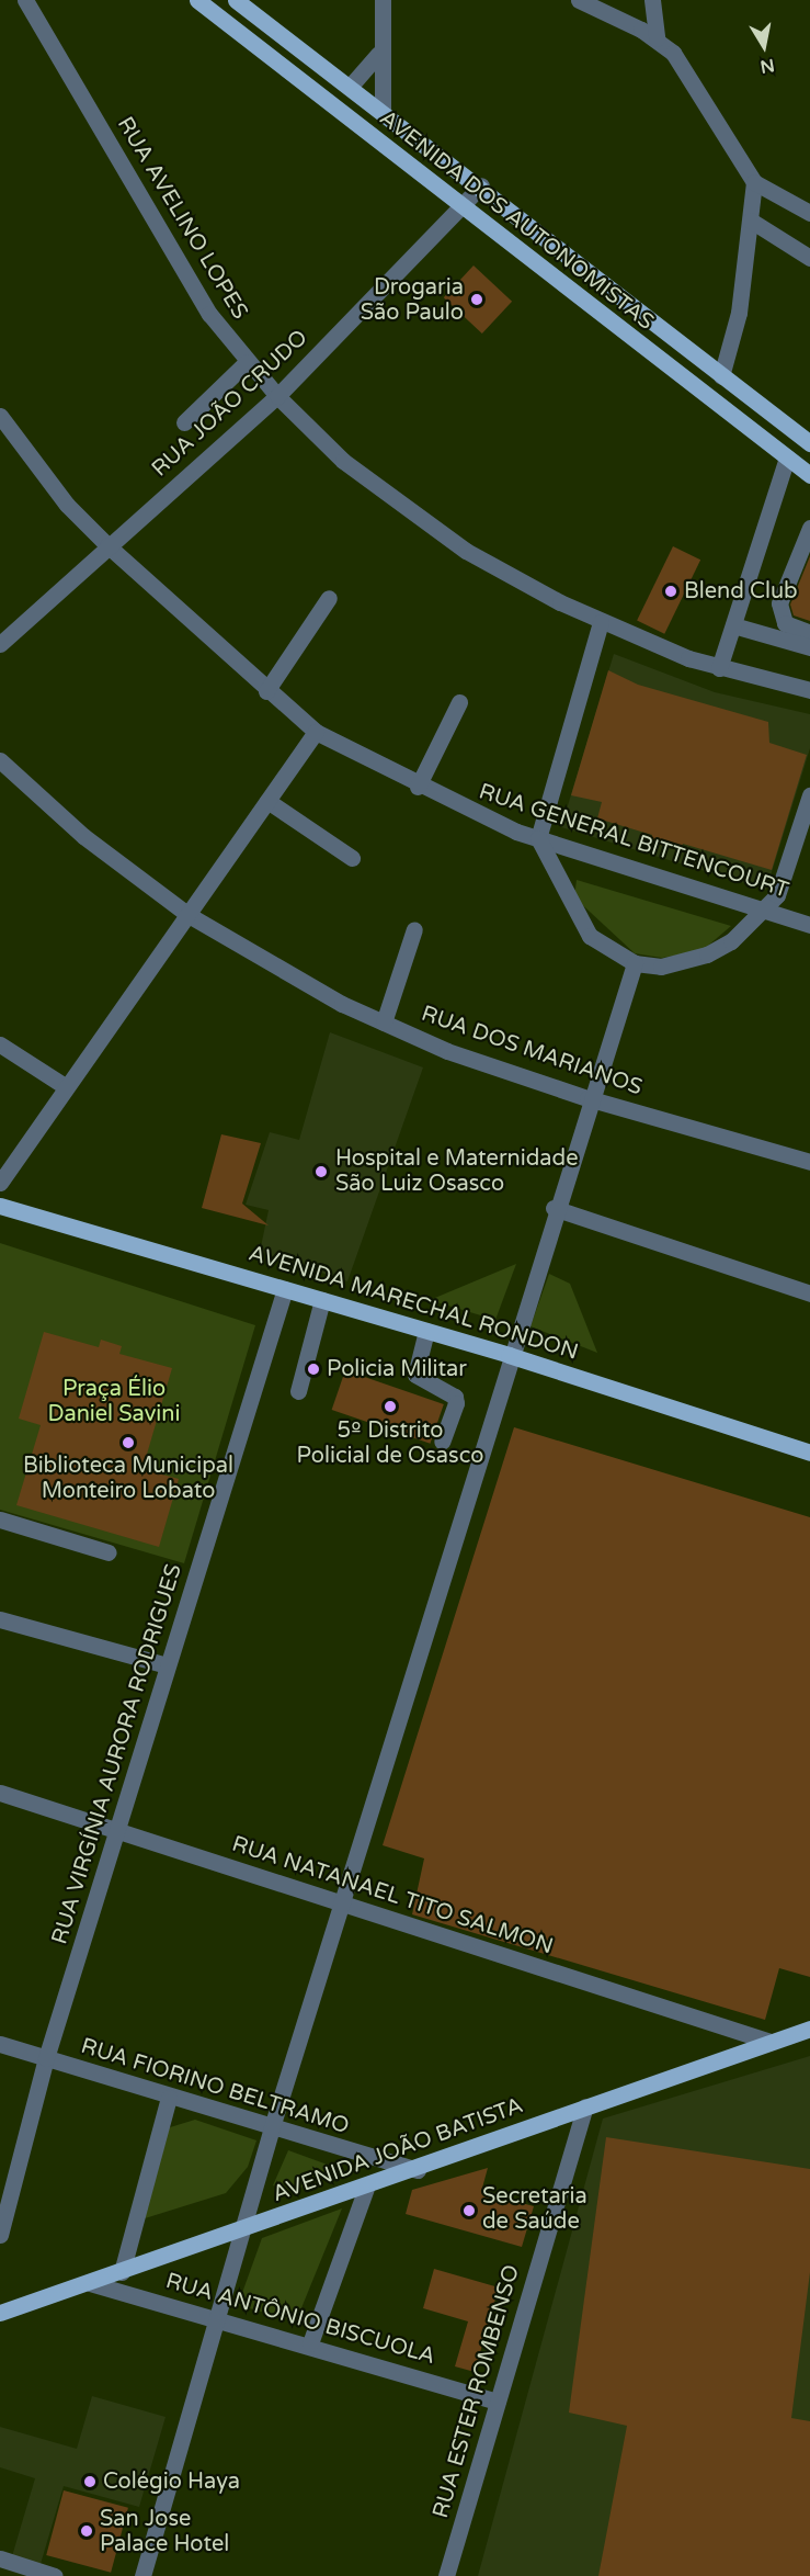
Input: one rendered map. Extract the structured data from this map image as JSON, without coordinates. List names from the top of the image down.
{
  "streets": {
    "main road": ["AVENIDA DOS AUTONOMISTAS", "AVENIDA MARECHAL RONDON", "AVENIDA JOÃO BATISTA"],
    "street": [
      "RUA AVELINO LOPES",
      "RUA JOÃO CRUDO",
      "RUA GENERAL BITTENCOURT",
      "RUA DOS MARIANOS",
      "RUA VIRGÍNIA AURORA RODRIGUES",
      "RUA NATANAEL TITO SALMON",
      "RUA FIORINO BELTRAMO",
      "RUA ANTÔNIO BISCUOLA",
      "RUA ESTER ROMBENSO"
    ]
  },
  "crossings": [
    ["RUA AVELINO LOPES", "RUA JOÃO CRUDO"],
    ["AVENIDA DOS AUTONOMISTAS", "RUA JOÃO CRUDO"],
    ["RUA JOÃO CRUDO", "RUA GENERAL BITTENCOURT"],
    ["AVENIDA MARECHAL RONDON", "RUA VIRGÍNIA AURORA RODRIGUES"],
    ["RUA VIRGÍNIA AURORA RODRIGUES", "RUA NATANAEL TITO SALMON"],
    ["RUA VIRGÍNIA AURORA RODRIGUES", "RUA FIORINO BELTRAMO"],
    ["RUA NATANAEL TITO SALMON", "AVENIDA JOÃO BATISTA"],
    ["RUA FIORINO BELTRAMO", "AVENIDA JOÃO BATISTA"],
    ["AVENIDA JOÃO BATISTA", "RUA ANTÔNIO BISCUOLA"],
    ["AVENIDA JOÃO BATISTA", "RUA ESTER ROMBENSO"],
    ["RUA ANTÔNIO BISCUOLA", "RUA ESTER ROMBENSO"]
  ],
  "parks": ["Praça Élio Daniel Savini"],
  "places": [
    "Drogaria São Paulo",
    "Blend Club",
    "Hospital e Maternidade São Luiz Osasco",
    "Policia Militar",
    "5º Distrito Policial de Osasco",
    "Biblioteca Municipal Monteiro Lobato",
    "Secretaria de Saúde",
    "Colégio Haya",
    "San Jose Palace Hotel"
  ],
  "north": "bottom"
}
